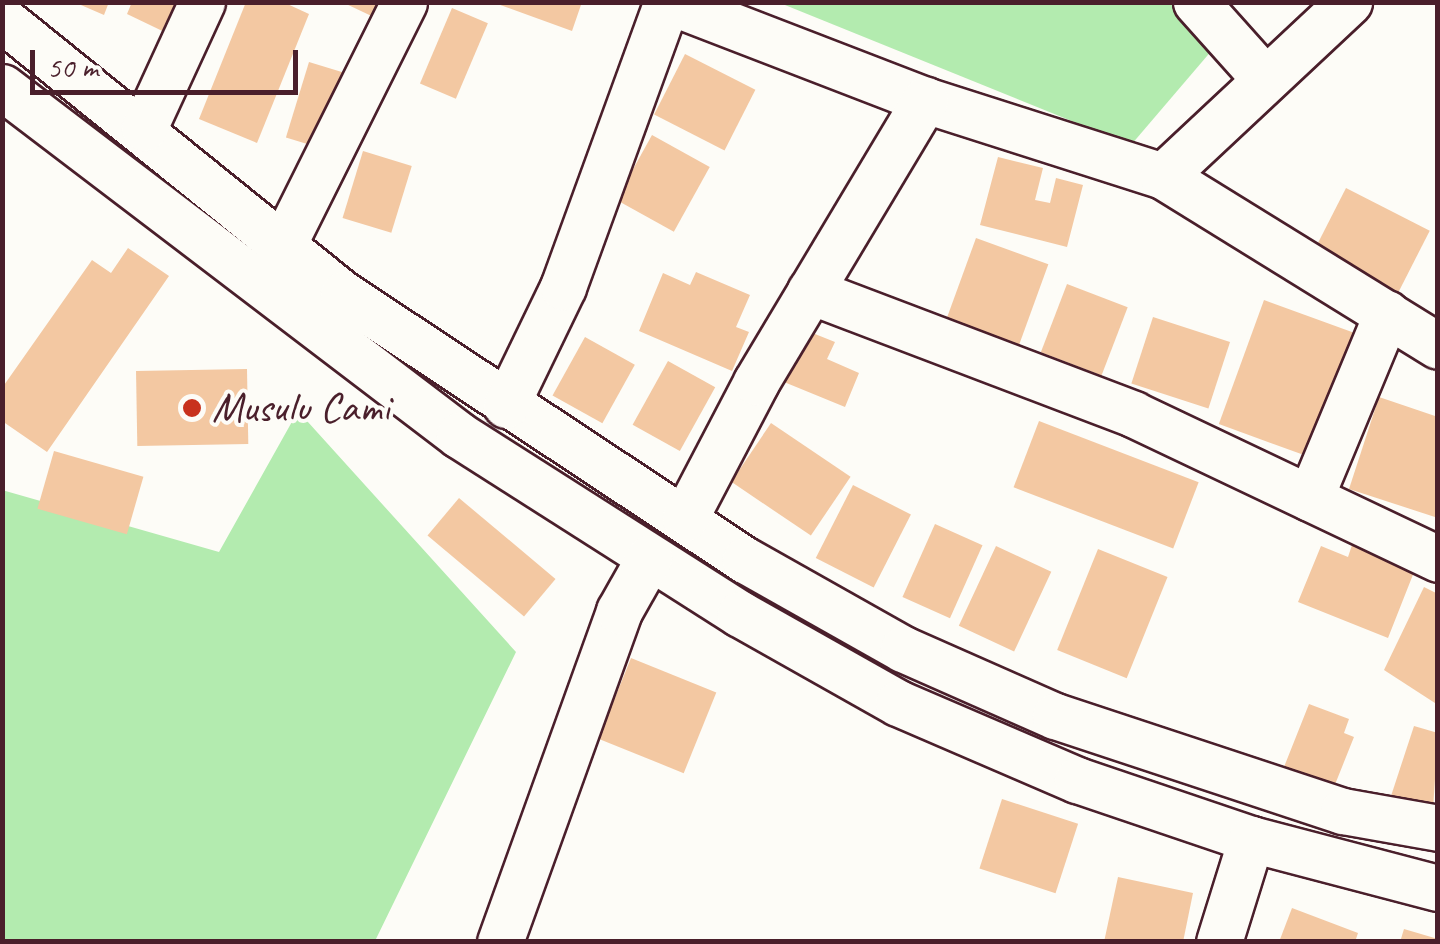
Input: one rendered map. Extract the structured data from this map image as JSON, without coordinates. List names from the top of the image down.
{
  "places": ["Musulu Cami"],
  "scale_bar": "50 m"
}
